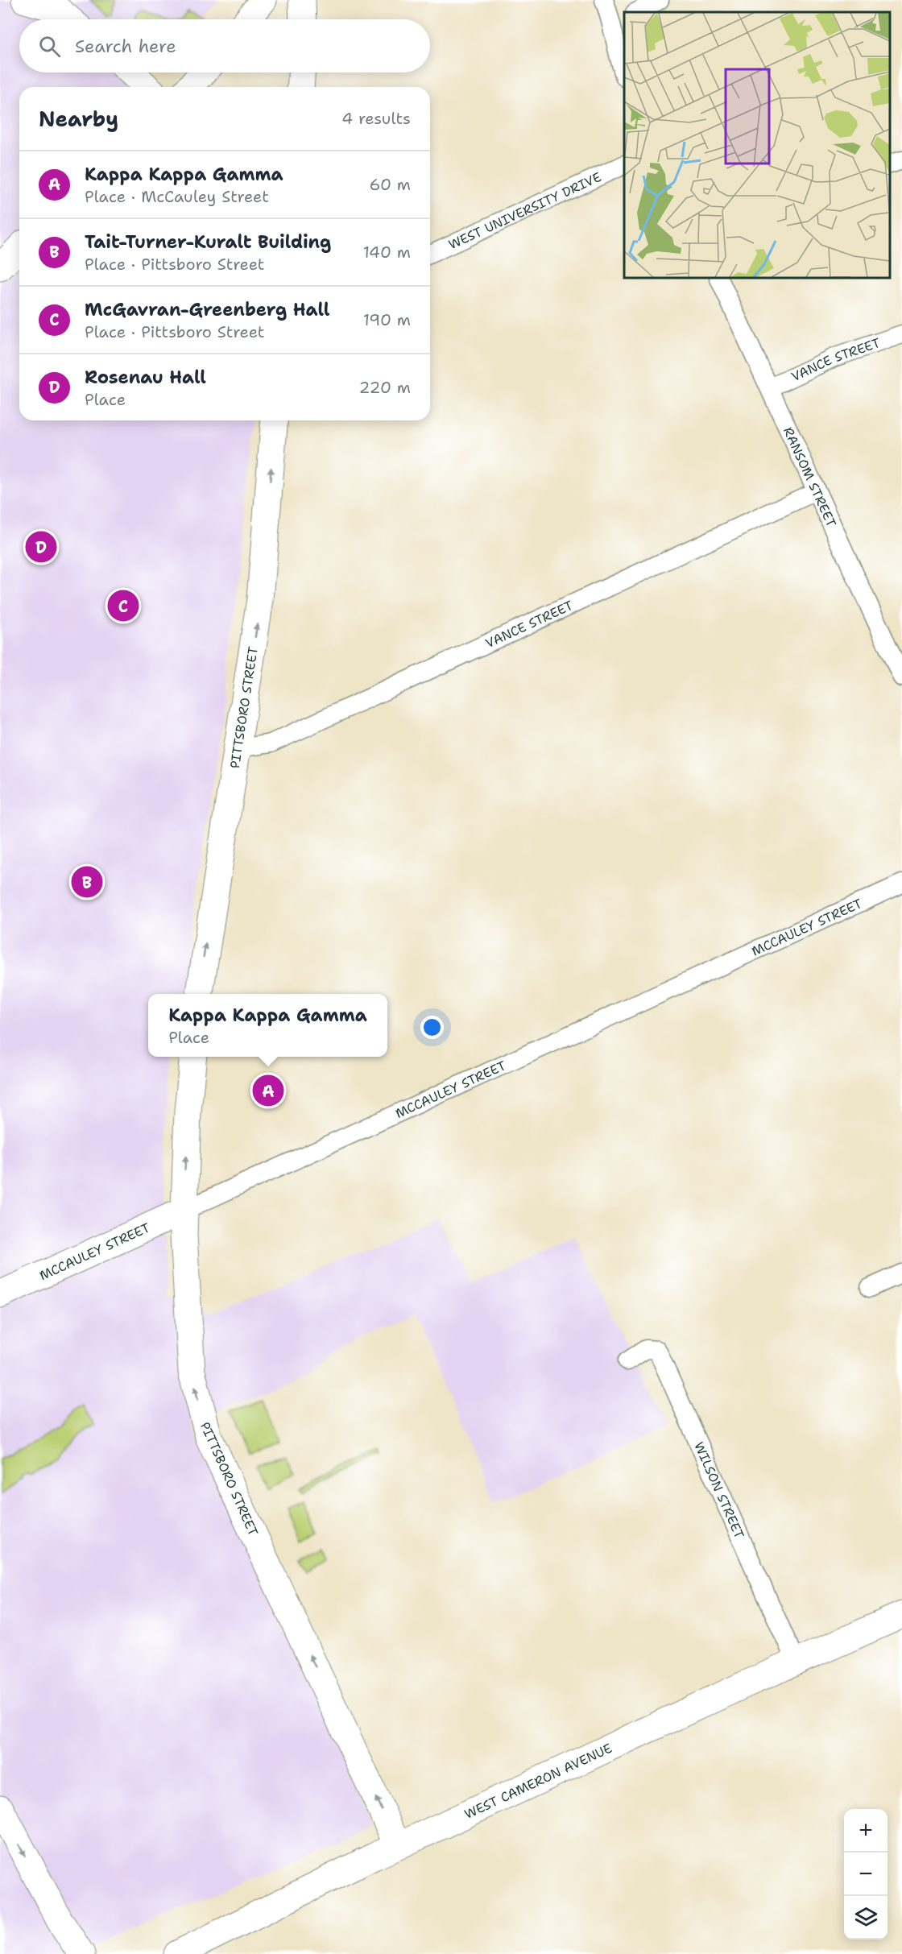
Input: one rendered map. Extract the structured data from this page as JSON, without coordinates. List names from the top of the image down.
{
  "streets": {
    "main road": ["PITTSBORO STREET", "MCCAULEY STREET", "WEST CAMERON AVENUE"],
    "street": [
      "WEST UNIVERSITY DRIVE",
      "VANCE STREET",
      "RANSOM STREET",
      "WILSON STREET"
    ]
  },
  "crossings": [
    ["VANCE STREET", "RANSOM STREET"],
    ["VANCE STREET", "PITTSBORO STREET"],
    ["PITTSBORO STREET", "MCCAULEY STREET"],
    ["PITTSBORO STREET", "WEST CAMERON AVENUE"],
    ["WILSON STREET", "WEST CAMERON AVENUE"]
  ],
  "one_way": ["PITTSBORO STREET"],
  "page": {
    "search": "Search here",
    "heading": ["Nearby", "4 results"],
    "list": [
      {
        "mark": "A",
        "name": "Kappa Kappa Gamma",
        "note": "Place · McCauley Street",
        "value": "60 m"
      },
      {
        "mark": "B",
        "name": "Tait-Turner-Kuralt Building",
        "note": "Place · Pittsboro Street",
        "value": "140 m"
      },
      {
        "mark": "C",
        "name": "McGavran-Greenberg Hall",
        "note": "Place · Pittsboro Street",
        "value": "190 m"
      },
      {
        "mark": "D",
        "name": "Rosenau Hall",
        "note": "Place",
        "value": "220 m"
      }
    ],
    "pins": [
      "D",
      "C",
      "B",
      "A"
    ],
    "popup": ["Kappa Kappa Gamma", "Place"],
    "map_buttons": ["+", "−"]
  }
}
